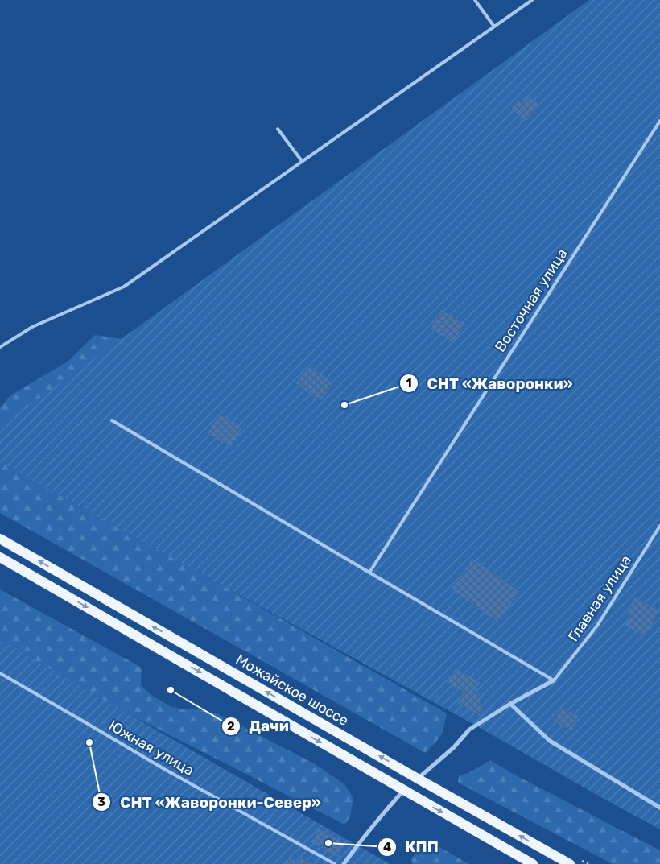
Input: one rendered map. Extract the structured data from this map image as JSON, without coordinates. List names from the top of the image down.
{
  "streets": {
    "main road": ["Можайское шоссе"],
    "lane": ["Восточная улица", "Главная улица", "Южная улица"]
  },
  "places": [
    "СНТ «Жаворонки»",
    "Дачи",
    "СНТ «Жаворонки-Север»",
    "КПП"
  ]
}
